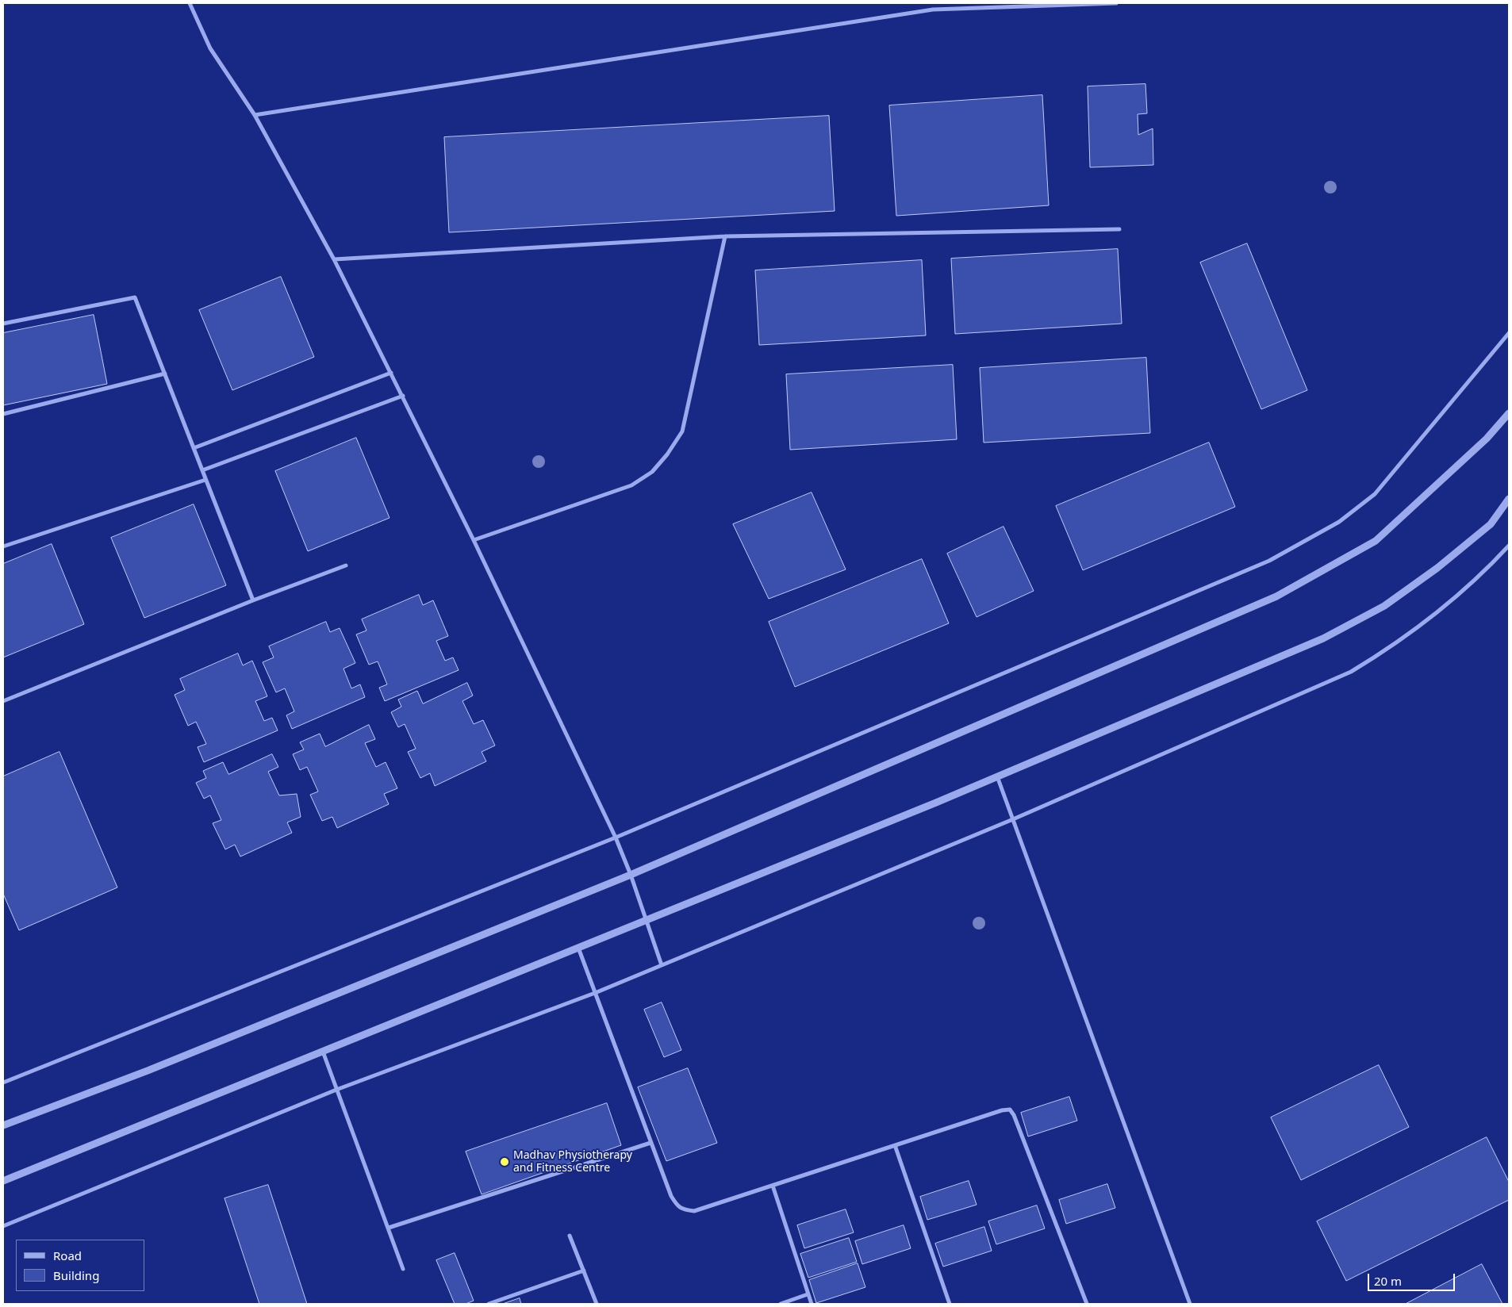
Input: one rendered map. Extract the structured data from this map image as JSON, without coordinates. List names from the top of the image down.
{
  "places": ["Madhav Physiotherapy and Fitness Centre"],
  "legend": ["Road", "Building"],
  "scale_bar": "20 m"
}
